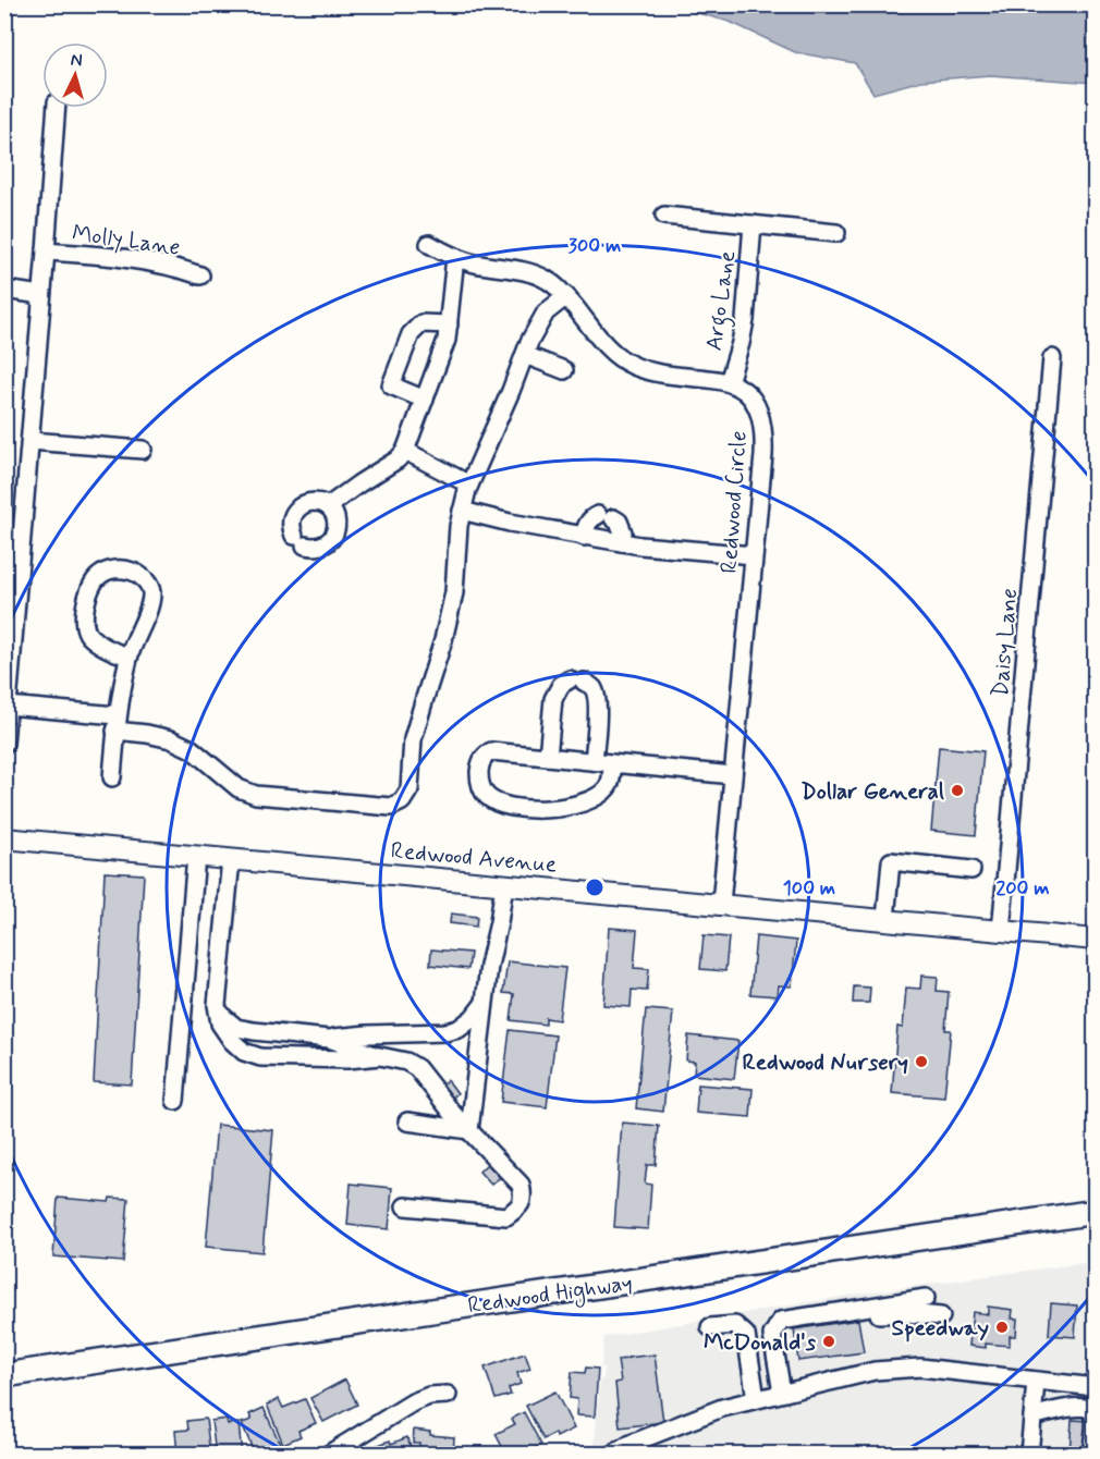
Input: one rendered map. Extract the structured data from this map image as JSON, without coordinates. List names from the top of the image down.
{
  "streets": {
    "highway": ["Redwood Highway"],
    "main road": ["Redwood Avenue"],
    "street": [
      "Molly Lane",
      "Argo Lane",
      "Redwood Circle",
      "Daisy Lane"
    ]
  },
  "crossings": [
    ["Argo Lane", "Redwood Circle"],
    ["Redwood Circle", "Redwood Avenue"],
    ["Daisy Lane", "Redwood Avenue"]
  ],
  "places": [
    "Dollar General",
    "Redwood Nursery",
    "Speedway",
    "McDonald's"
  ],
  "north": "top",
  "rings": ["300 m", "100 m", "200 m"]
}
